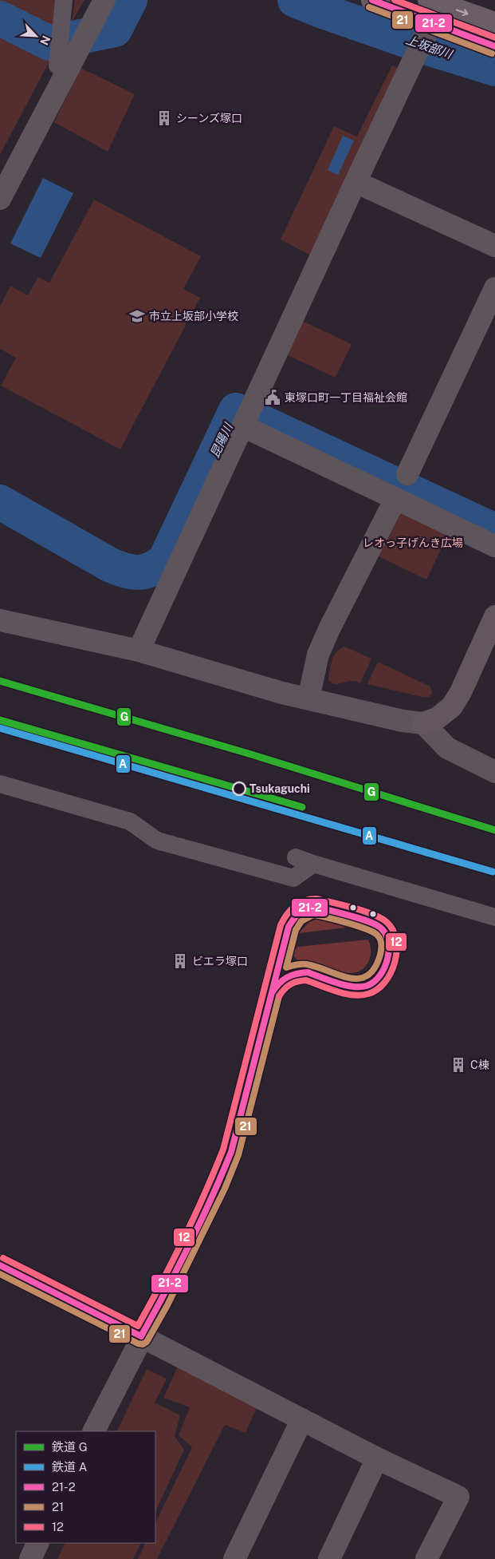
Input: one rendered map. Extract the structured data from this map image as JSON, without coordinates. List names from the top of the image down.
{
  "water": ["上坂部川", "昆陽川"],
  "parks": ["レオっ子げんき広場"],
  "places": {
    "building": ["シーンズ塚口", "ビエラ塚口", "C棟"],
    "school or university": ["市立上坂部小学校"],
    "public building": ["東塚口町一丁目福祉会館"],
    "other": ["Tsukaguchi"]
  },
  "lines": [
    "transit line 21-2",
    "transit line 12",
    "transit line 21",
    "rail line G",
    "rail line A"
  ],
  "legend": [
    "鉄道 G",
    "鉄道 A",
    "21-2",
    "21",
    "12"
  ],
  "north": "bottom right"
}
